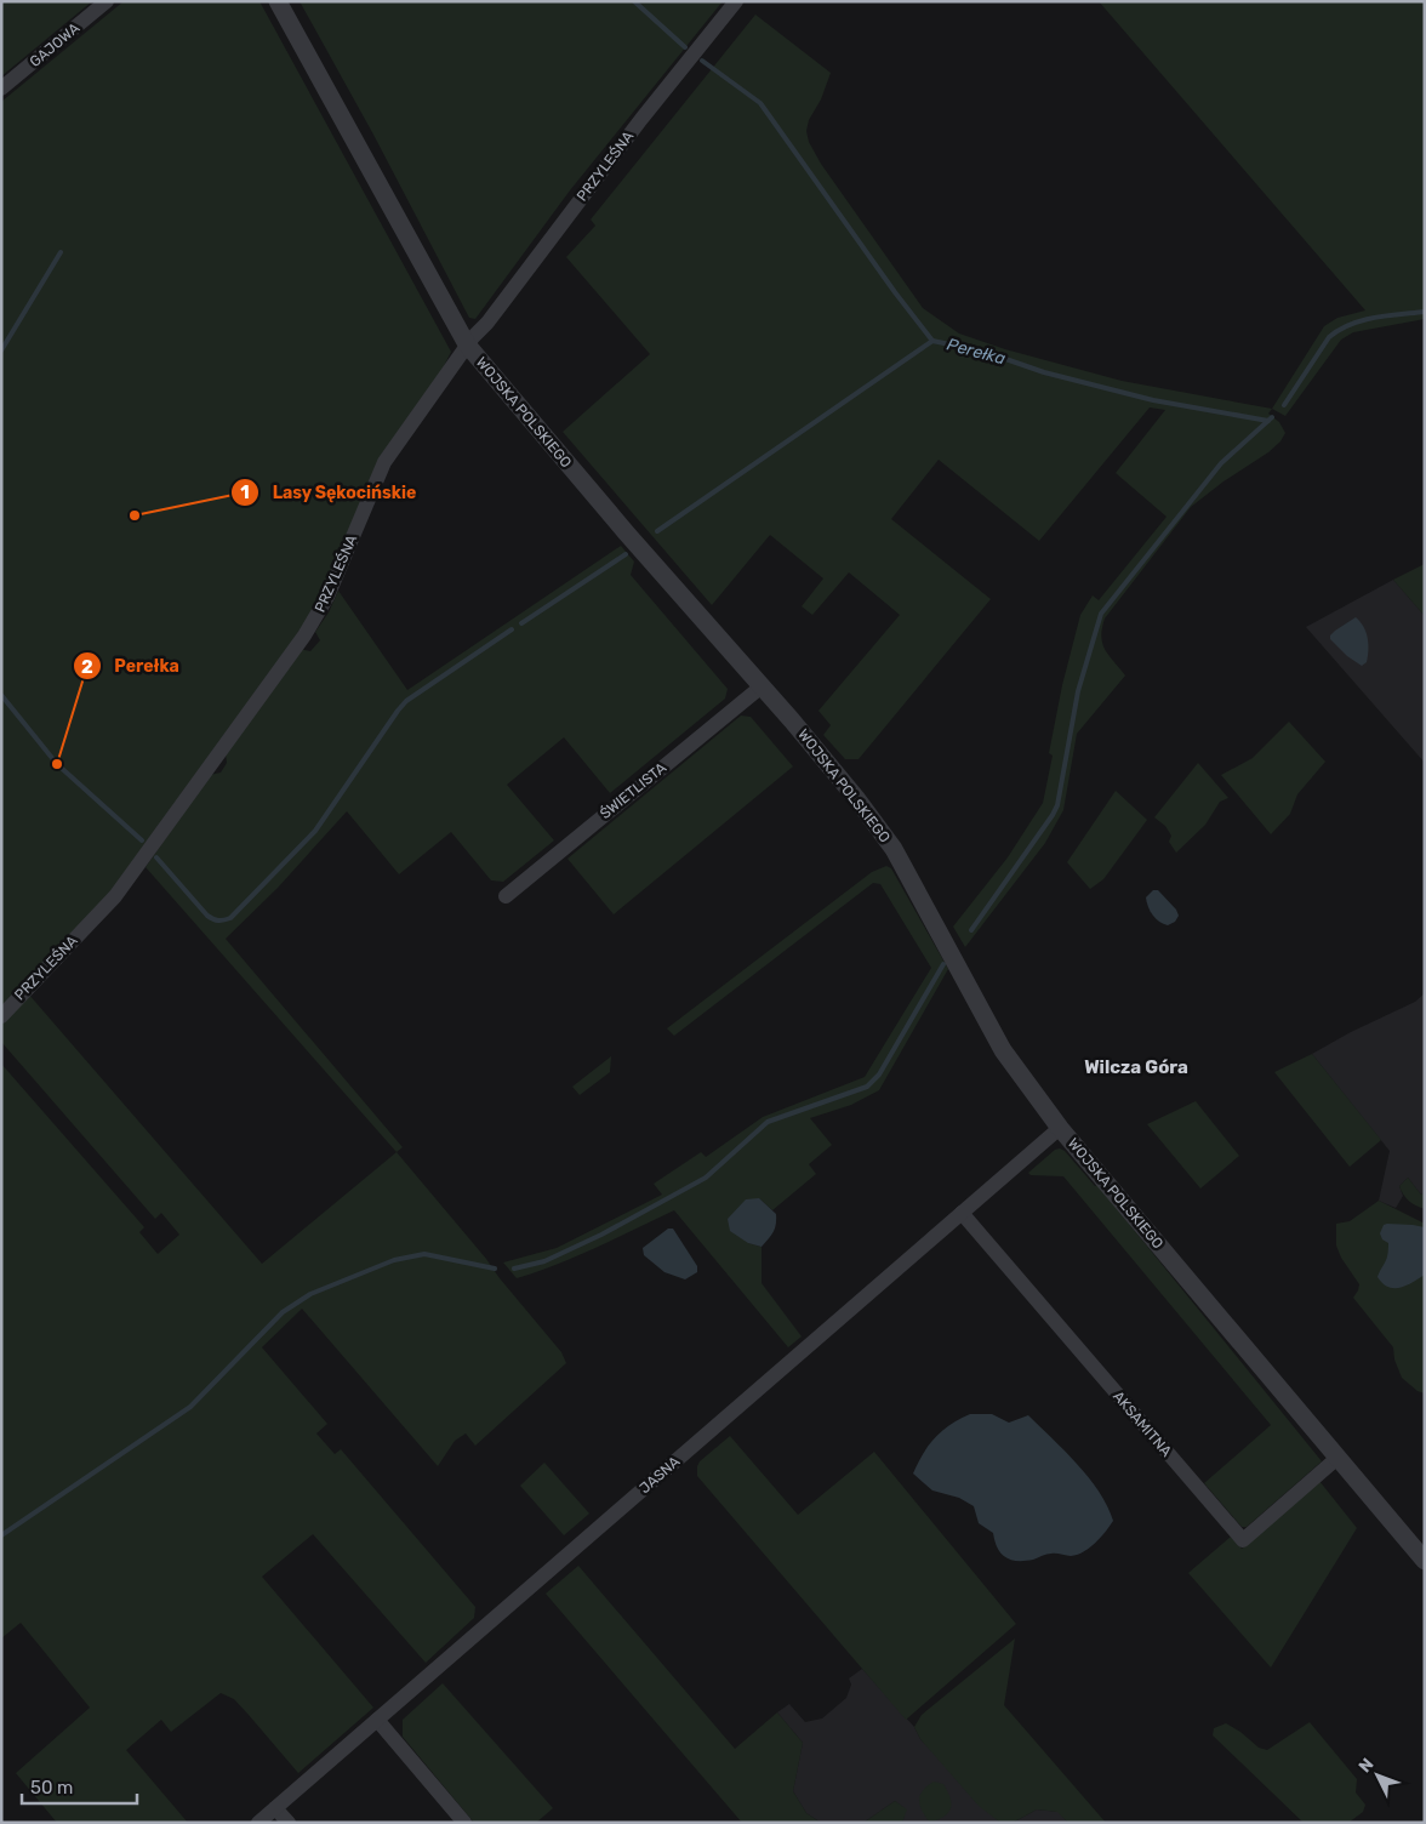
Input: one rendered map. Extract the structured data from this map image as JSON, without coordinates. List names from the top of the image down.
{
  "streets": {
    "street": [
      "GAJOWA",
      "PRZYLEŚNA",
      "WOJSKA POLSKIEGO",
      "ŚWIETLISTA",
      "AKSAMITNA",
      "JASNA"
    ]
  },
  "crossings": [
    ["PRZYLEŚNA", "WOJSKA POLSKIEGO"],
    ["WOJSKA POLSKIEGO", "ŚWIETLISTA"],
    ["WOJSKA POLSKIEGO", "AKSAMITNA"],
    ["WOJSKA POLSKIEGO", "JASNA"],
    ["AKSAMITNA", "JASNA"]
  ],
  "districts": ["Wilcza Góra"],
  "water": ["Perełka"],
  "places": ["Lasy Sękocińskie", "Perełka"],
  "scale_bar": "50 m",
  "north": "top left"
}
